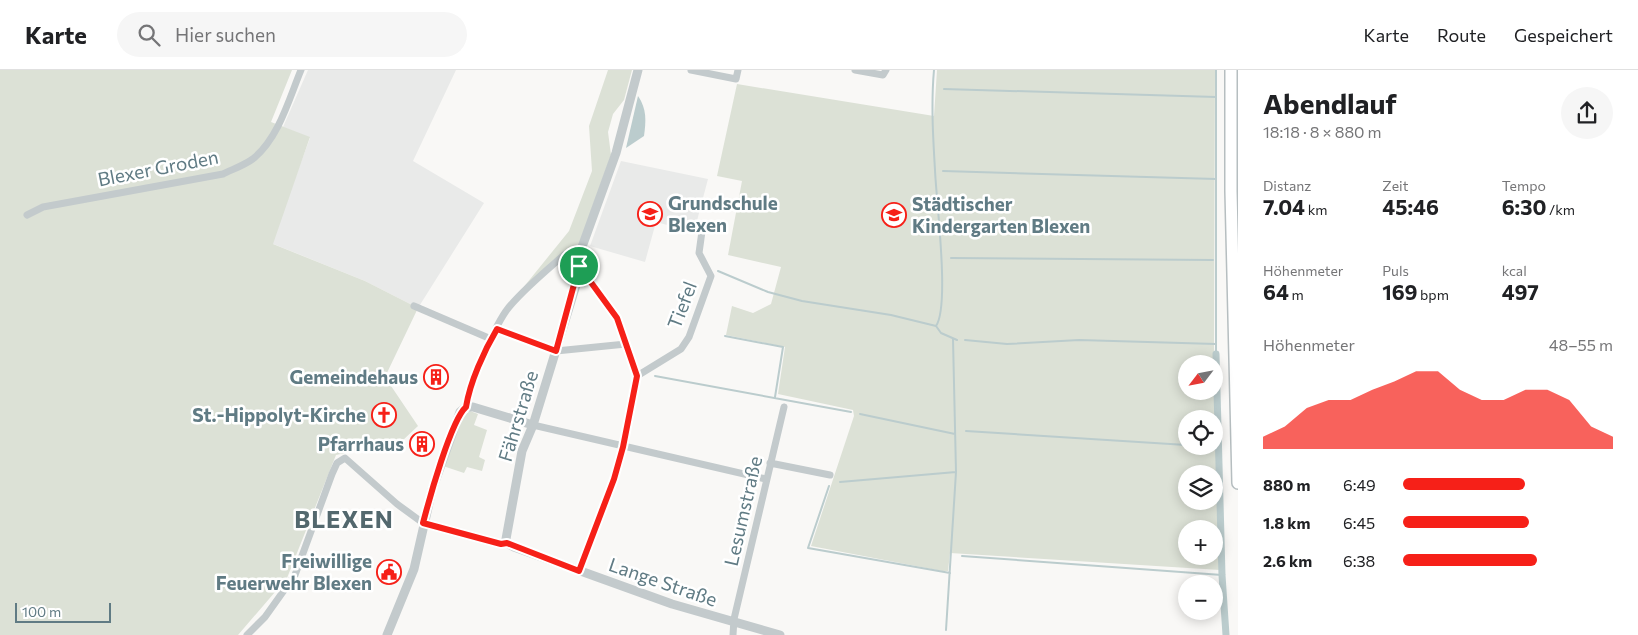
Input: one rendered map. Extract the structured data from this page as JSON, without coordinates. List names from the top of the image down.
{
  "streets": {
    "street": [
      "Blexer Groden",
      "Tiefel",
      "Fährstraße",
      "Lesumstraße",
      "Lange Straße"
    ]
  },
  "crossings": [
    ["Fährstraße", "Lange Straße"],
    ["Lesumstraße", "Lange Straße"]
  ],
  "districts": ["BLEXEN"],
  "places": {
    "school or university": ["Grundschule Blexen", "Städtischer Kindergarten Blexen"],
    "building": ["Gemeindehaus", "Pfarrhaus"],
    "church": ["St.-Hippolyt-Kirche"],
    "public building": ["Freiwillige Feuerwehr Blexen"]
  },
  "scale_bar": "100 m",
  "north": "bottom left",
  "page": {
    "header": "Karte",
    "search": "Hier suchen",
    "nav": ["Karte", "Route", "Gespeichert"],
    "heading": ["Abendlauf", "18:18 · 8 × 880 m"],
    "stats": [
      ["Distanz", "7.04 km"],
      ["Zeit", "45:46"],
      ["Tempo", "6:30 /km"],
      ["Höhenmeter", "64 m"],
      ["Puls", "169 bpm"],
      ["kcal", "497"]
    ],
    "chart": ["Höhenmeter", "48–55 m"],
    "map_buttons": ["+", "−"],
    "list": [
      {
        "name": "880 m",
        "note": "6:49"
      },
      {
        "name": "1.8 km",
        "note": "6:45"
      },
      {
        "name": "2.6 km",
        "note": "6:38"
      }
    ],
    "scale": "100 m"
  }
}
